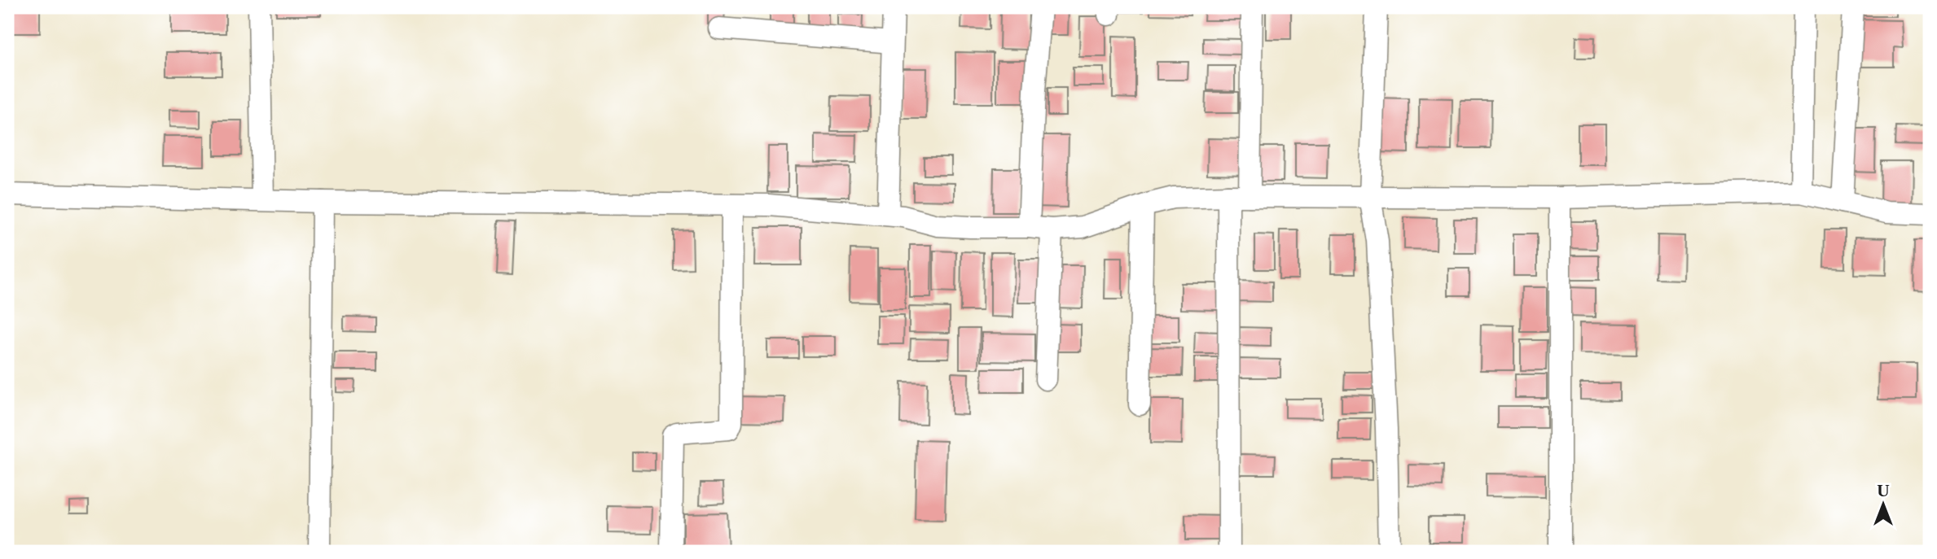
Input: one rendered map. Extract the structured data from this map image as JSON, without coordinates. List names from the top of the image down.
{
  "north": "top"
}
